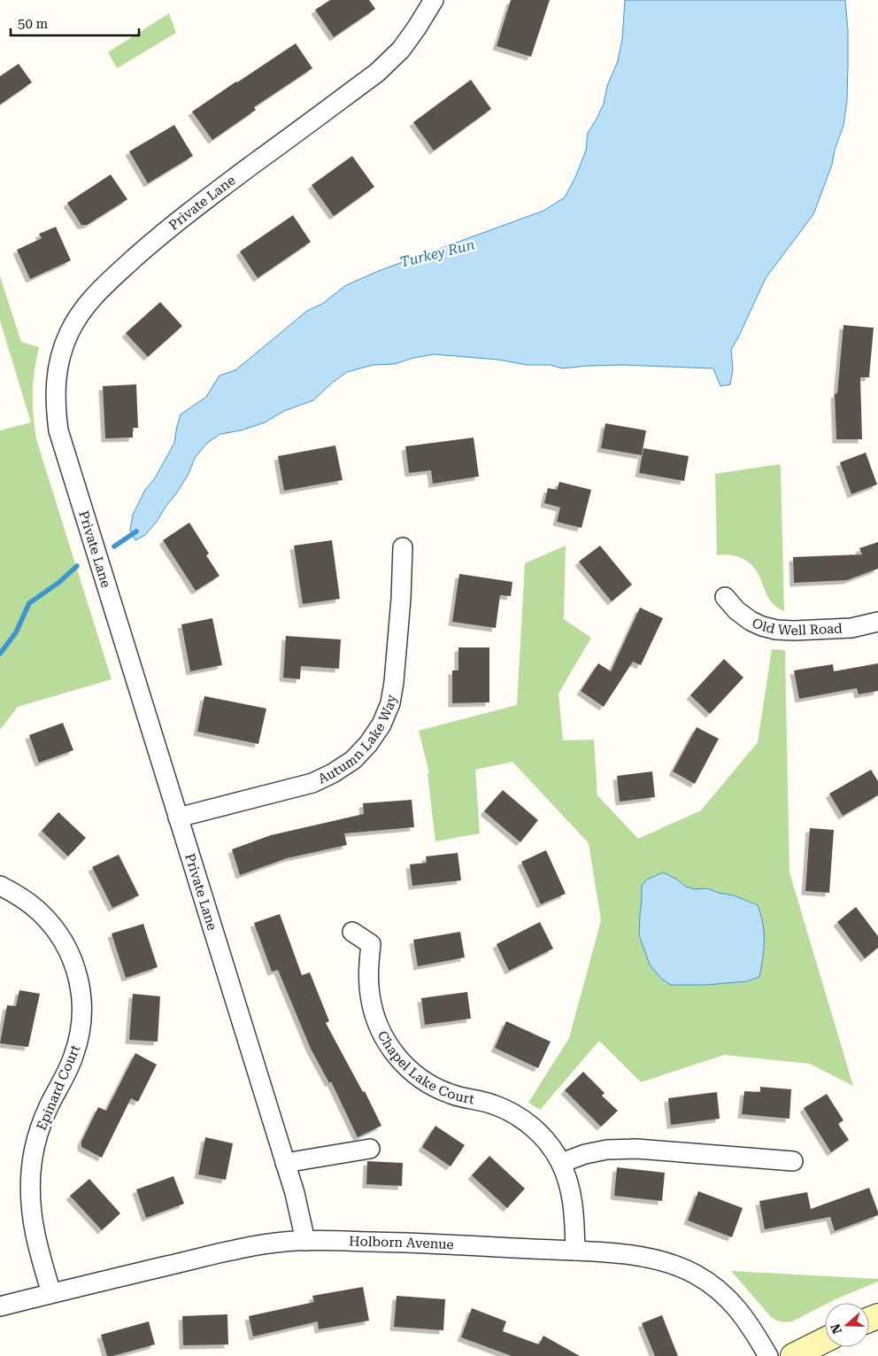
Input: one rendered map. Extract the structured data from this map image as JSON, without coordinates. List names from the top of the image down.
{
  "streets": {
    "street": [
      "Private Lane",
      "Old Well Road",
      "Autumn Lake Way",
      "Chapel Lake Court",
      "Epinard Court",
      "Holborn Avenue"
    ]
  },
  "crossings": [
    ["Private Lane", "Autumn Lake Way"],
    ["Private Lane", "Holborn Avenue"],
    ["Chapel Lake Court", "Holborn Avenue"],
    ["Epinard Court", "Holborn Avenue"]
  ],
  "water": ["Turkey Run"],
  "scale_bar": "50 m",
  "north": "left"
}
